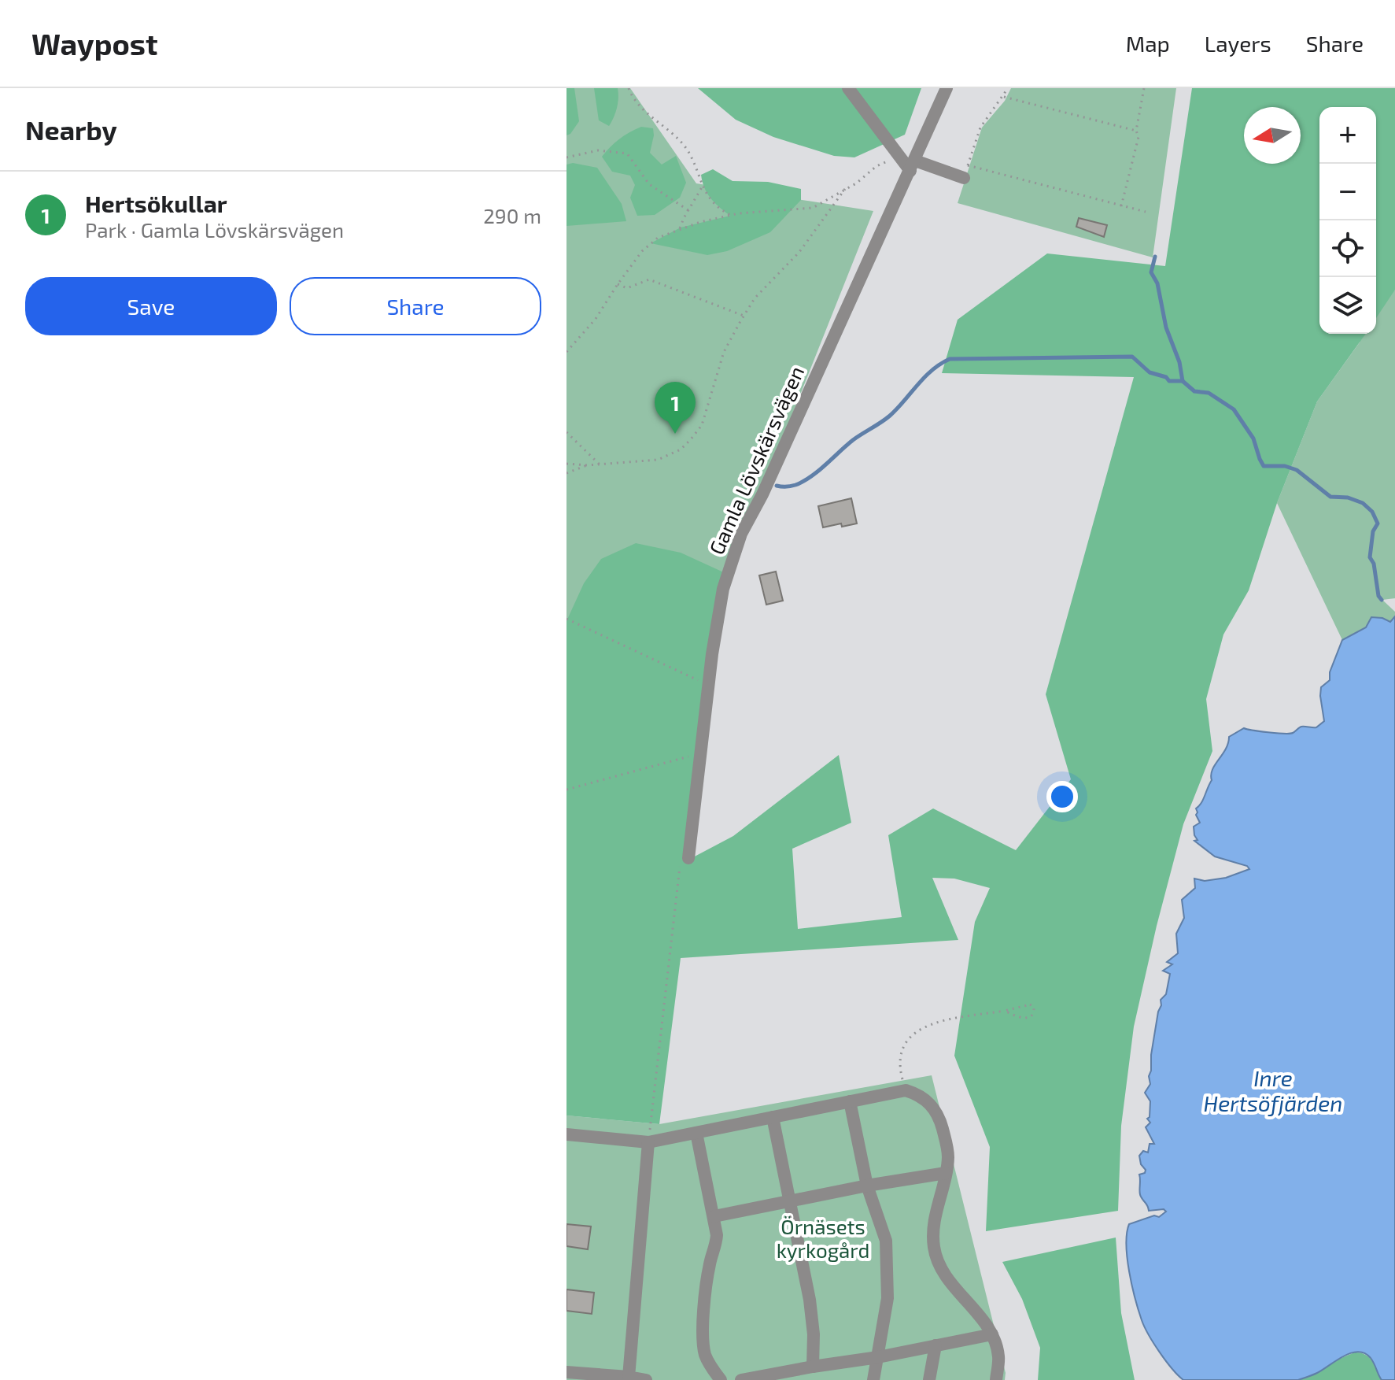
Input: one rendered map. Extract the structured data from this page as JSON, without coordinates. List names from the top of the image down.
{
  "streets": {
    "street": ["Gamla Lövskärsvägen"]
  },
  "water": ["Inre Hertsöfjärden"],
  "parks": ["Örnäsets kyrkogård"],
  "north": "left",
  "page": {
    "header": "Waypost",
    "nav": ["Map", "Layers", "Share"],
    "heading": "Nearby",
    "map_buttons": ["+", "−"],
    "list": [
      {
        "mark": "1",
        "name": "Hertsökullar",
        "note": "Park · Gamla Lövskärsvägen",
        "value": "290 m"
      }
    ],
    "buttons": ["Save", "Share"],
    "pins": "1"
  }
}
